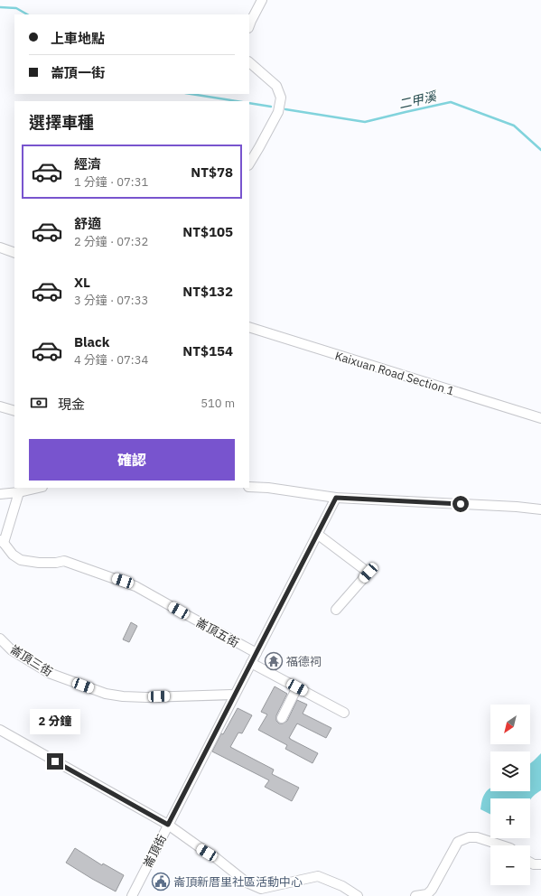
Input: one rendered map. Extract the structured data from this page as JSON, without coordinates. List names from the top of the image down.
{
  "streets": {
    "street": [
      "Kaixuan Road Section 1",
      "崙頂五街",
      "崙頂三街",
      "崙頂街"
    ]
  },
  "crossings": [
    ["崙頂五街", "崙頂街"],
    ["崙頂三街", "崙頂街"]
  ],
  "water": ["二甲溪"],
  "places": {
    "temple": ["福德祠"],
    "public building": ["崙頂新厝里社區活動中心"]
  },
  "north": "bottom left",
  "page": {
    "banner": ["上車地點", "崙頂一街"],
    "heading": "選擇車種",
    "list": [
      {
        "name": "經濟",
        "note": "1 分鐘 · 07:31",
        "value": "NT$78"
      },
      {
        "name": "舒適",
        "note": "2 分鐘 · 07:32",
        "value": "NT$105"
      },
      {
        "name": "XL",
        "note": "3 分鐘 · 07:33",
        "value": "NT$132"
      },
      {
        "name": "Black",
        "note": "4 分鐘 · 07:34",
        "value": "NT$154"
      }
    ],
    "pay": ["現金", "510 m"],
    "buttons": "確認",
    "map_buttons": ["+", "−"],
    "bubble": "2 分鐘"
  }
}
